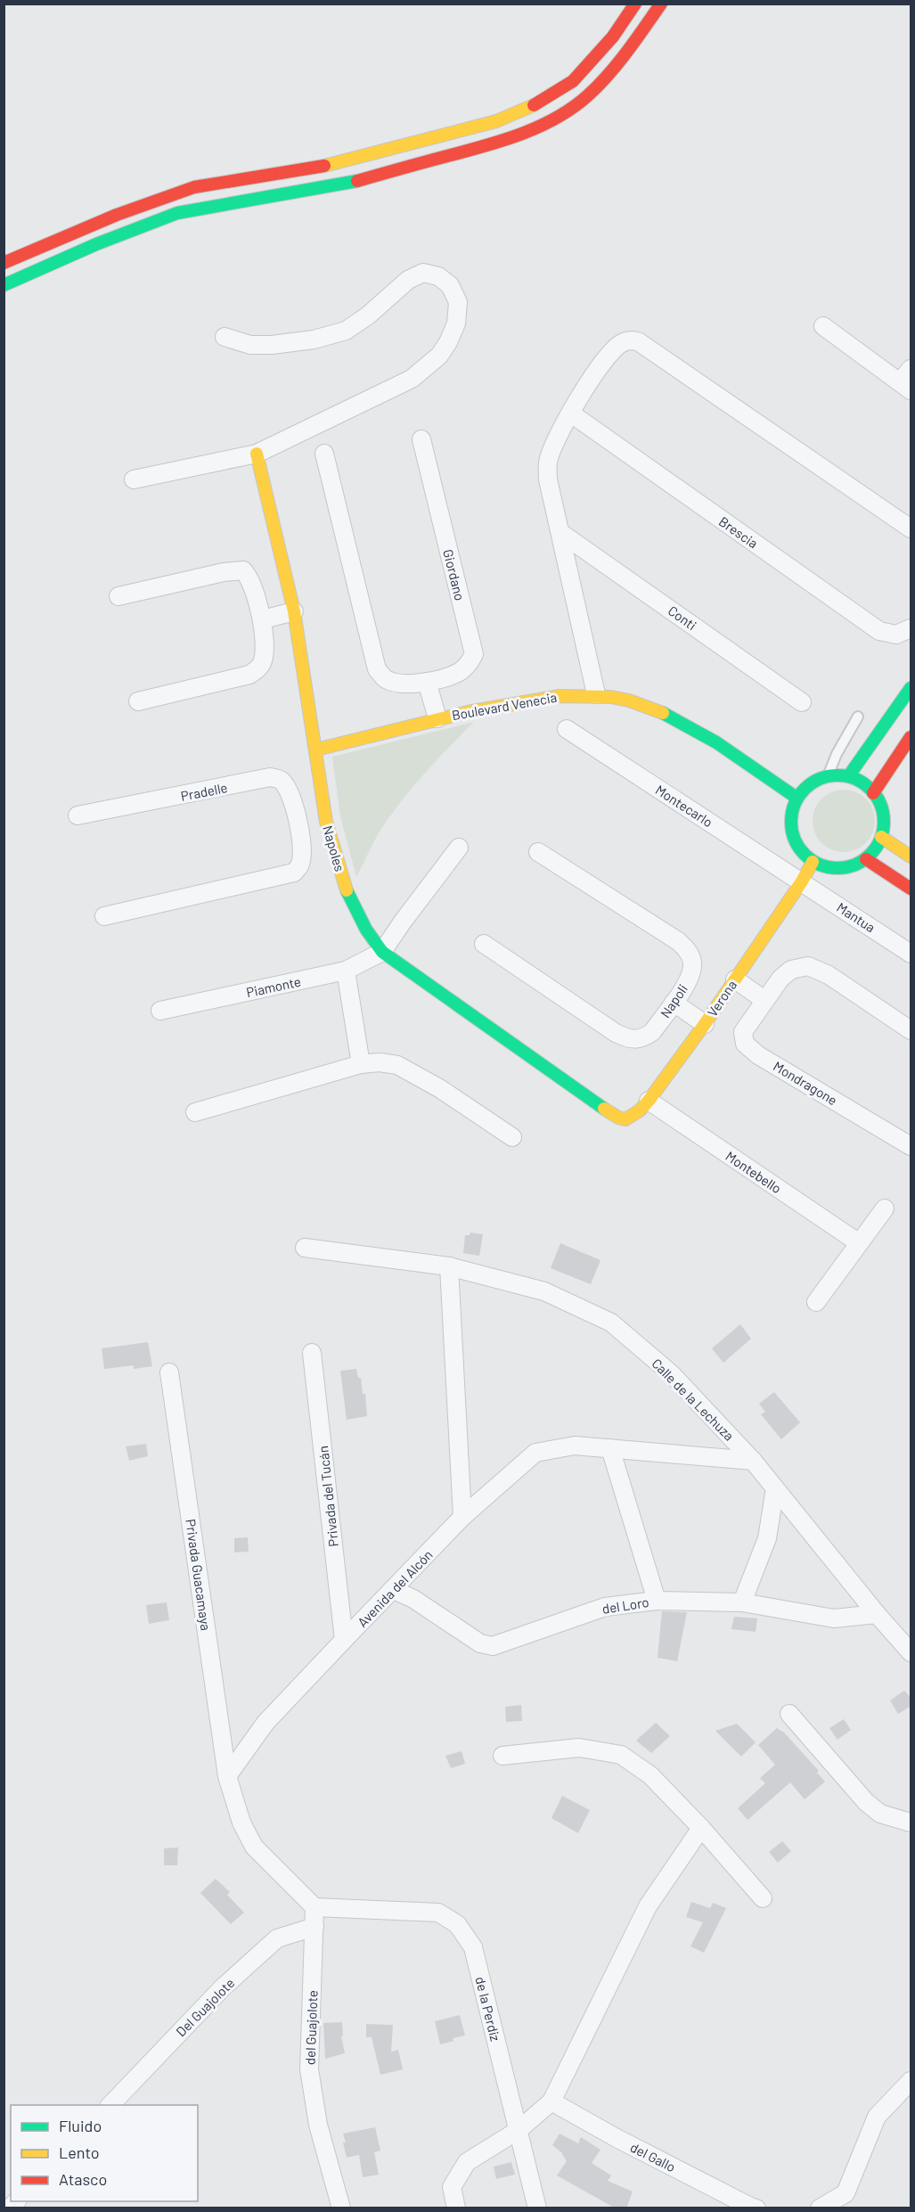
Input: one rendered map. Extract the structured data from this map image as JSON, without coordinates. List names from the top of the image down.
{
  "streets": {
    "street": [
      "Brescia",
      "Giordano",
      "Conti",
      "Boulevard Venecia",
      "Pradelle",
      "Montecarlo",
      "Napoles",
      "Mantua",
      "Piamonte",
      "Verona",
      "Napoli",
      "Mondragone",
      "Montebello",
      "Calle de la Lechuza",
      "Privada del Tucán",
      "Privada Guacamaya",
      "Avenida del Alcón",
      "del Loro",
      "Del Guajolote",
      "de la Perdiz",
      "del Guajolote",
      "del Gallo"
    ]
  },
  "crossings": [
    ["Boulevard Venecia", "Napoles"],
    ["Boulevard Venecia", "Verona"],
    ["Montecarlo", "Mantua"],
    ["Montecarlo", "Verona"],
    ["Napoles", "Piamonte"],
    ["Napoles", "Verona"],
    ["Mantua", "Verona"],
    ["Verona", "Montebello"],
    ["Calle de la Lechuza", "Avenida del Alcón"],
    ["Calle de la Lechuza", "del Loro"],
    ["Privada del Tucán", "Avenida del Alcón"],
    ["Privada Guacamaya", "Avenida del Alcón"],
    ["Avenida del Alcón", "del Loro"],
    ["Del Guajolote", "del Guajolote"],
    ["de la Perdiz", "del Guajolote"]
  ],
  "legend": ["Fluido", "Lento", "Atasco"]
}
